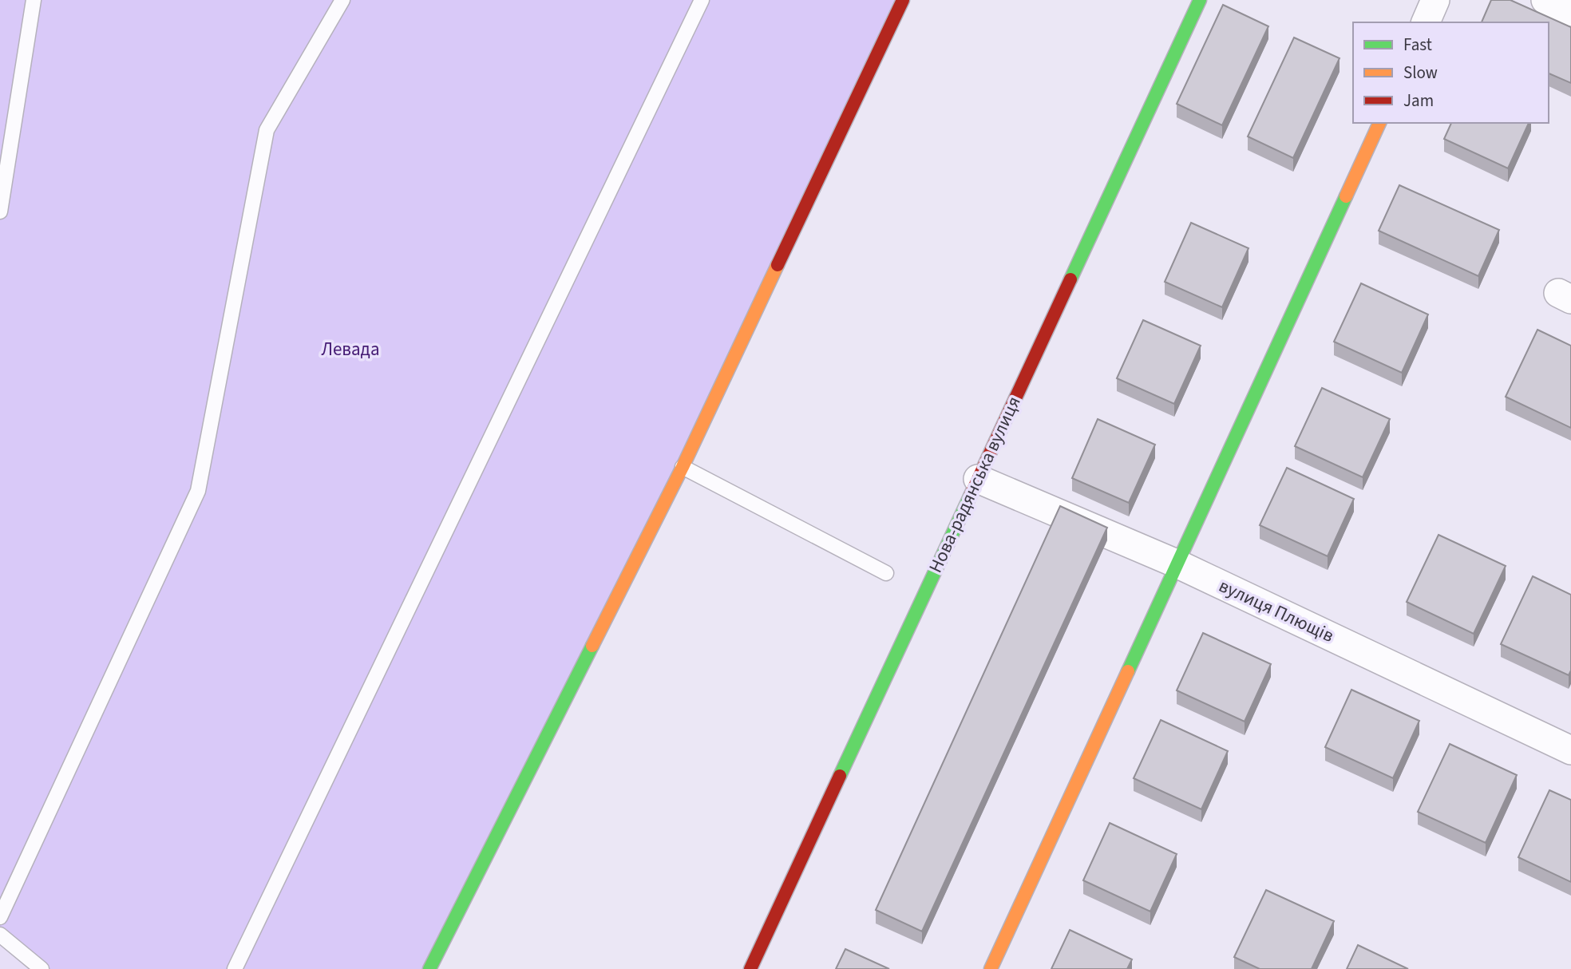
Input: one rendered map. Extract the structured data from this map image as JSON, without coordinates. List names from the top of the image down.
{
  "streets": {
    "street": ["Нова-радянська вулиця", "вулиця Плющів"]
  },
  "crossings": [
    ["Нова-радянська вулиця", "вулиця Плющів"]
  ],
  "parks": ["Левада"],
  "legend": ["Fast", "Slow", "Jam"]
}
